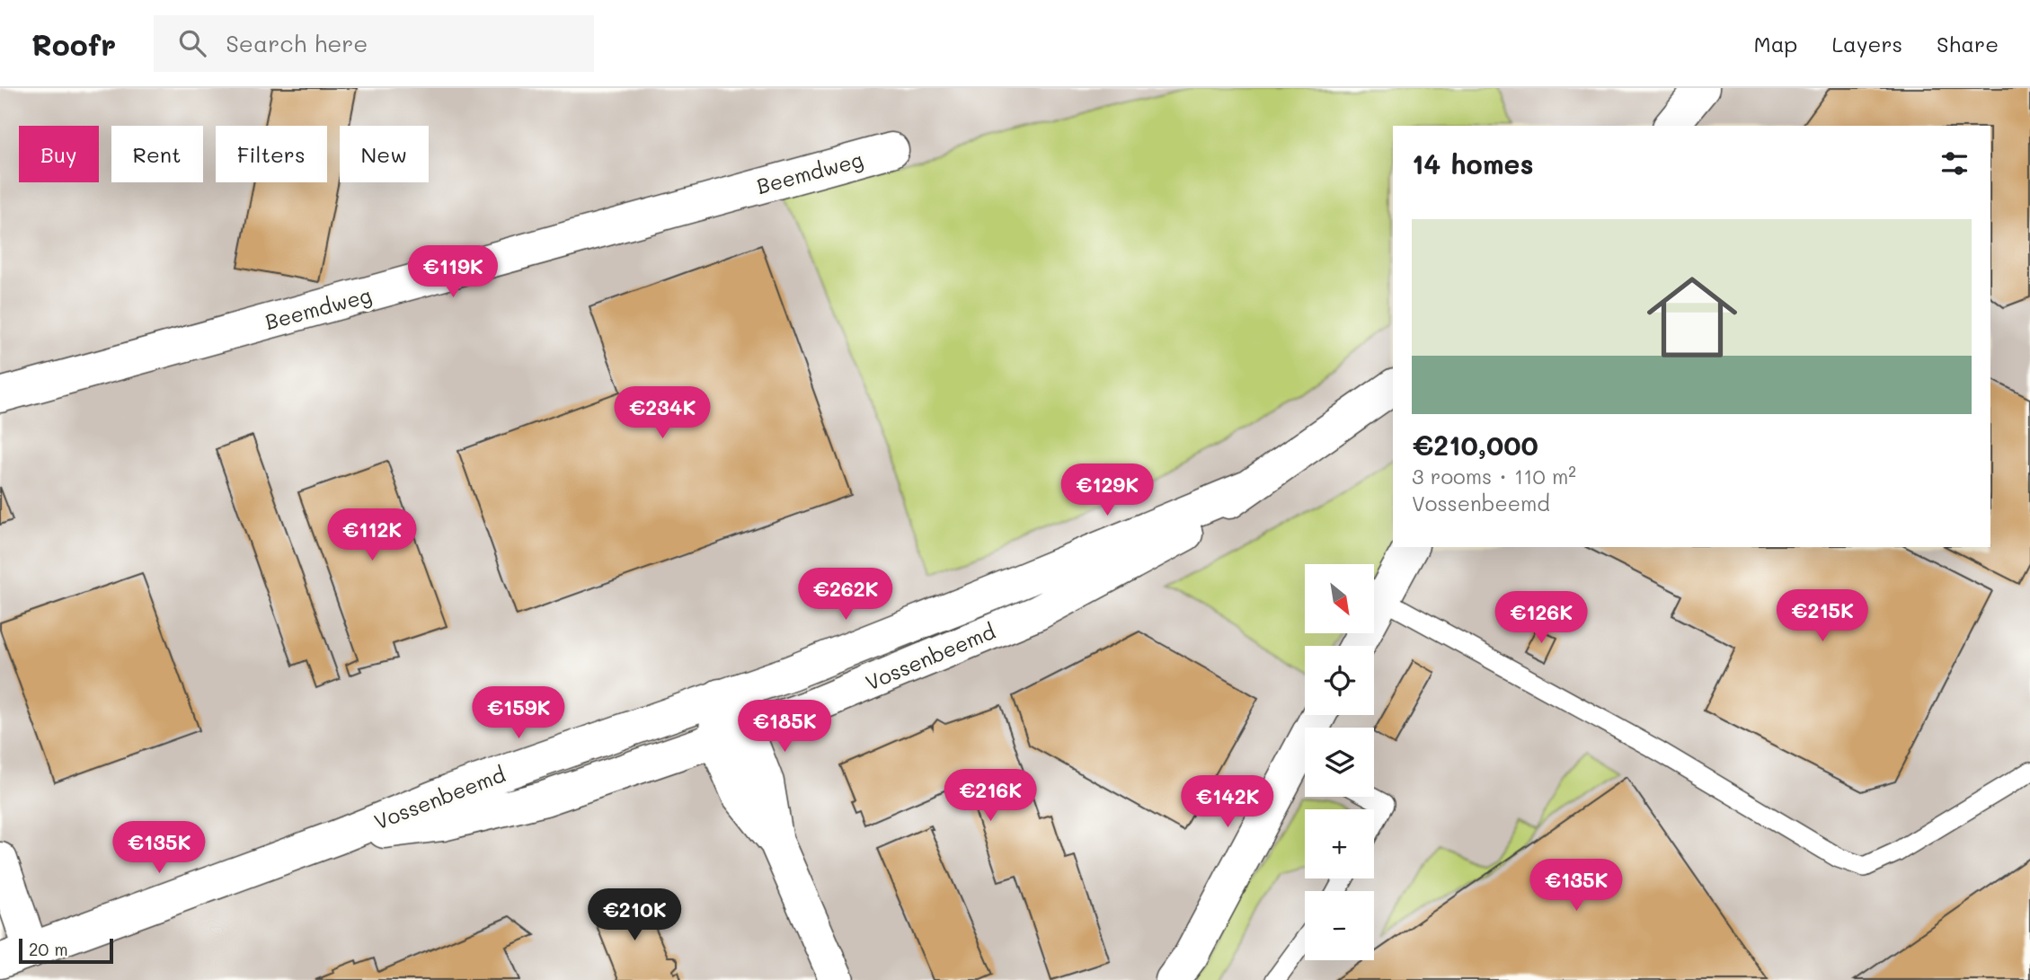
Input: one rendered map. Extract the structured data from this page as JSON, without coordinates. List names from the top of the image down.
{
  "streets": {
    "main road": ["Beemdweg", "Vossenbeemd"]
  },
  "scale_bar": "20 m",
  "north": "bottom right",
  "page": {
    "header": "Roofr",
    "search": "Search here",
    "nav": ["Map", "Layers", "Share"],
    "chip": [
      "Buy",
      "Rent",
      "Filters",
      "New"
    ],
    "heading": "14 homes",
    "list": [
      {
        "name": "€210,000",
        "note": "3 rooms · 110 m² · Vossenbeemd"
      }
    ],
    "price": [
      "€119K",
      "€234K",
      "€129K",
      "€112K",
      "€262K",
      "€215K",
      "€126K",
      "€159K",
      "€185K",
      "€216K",
      "€142K",
      "€135K",
      "€135K",
      "€210K"
    ],
    "map_buttons": ["+", "−"],
    "scale": "20 m"
  }
}
